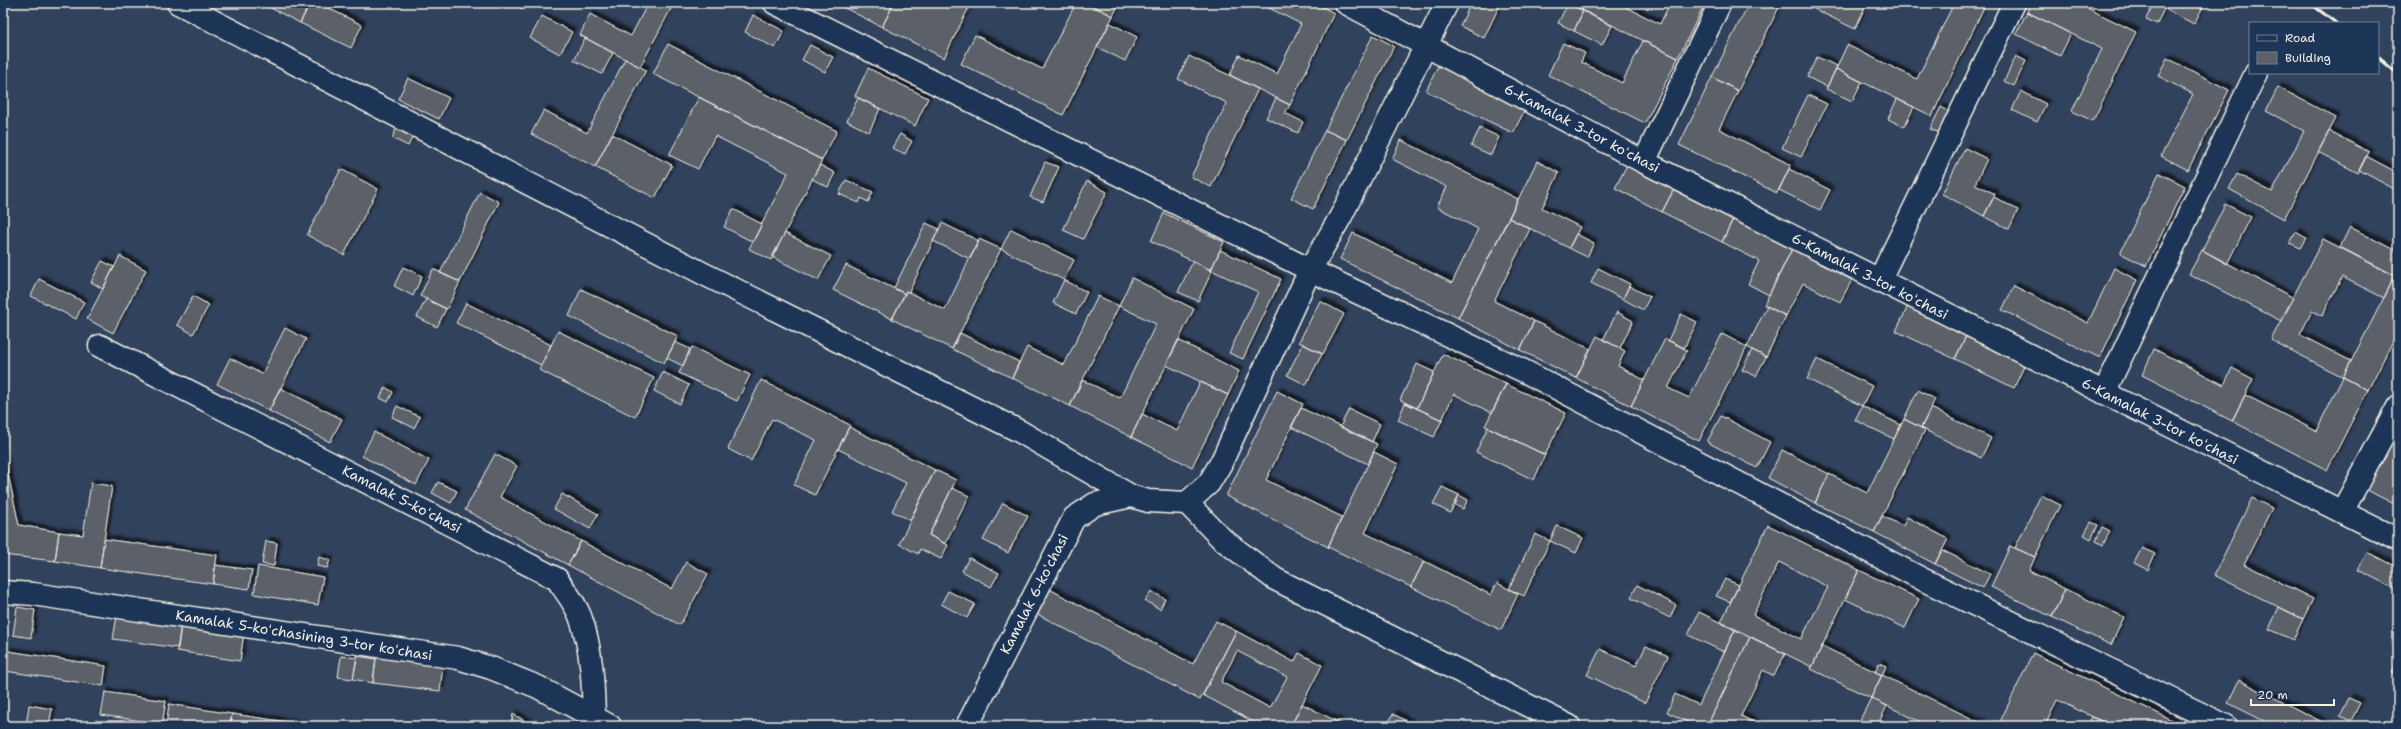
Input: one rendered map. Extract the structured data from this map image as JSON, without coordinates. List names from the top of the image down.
{
  "streets": {
    "street": [
      "6-Kamalak 3-tor koʻchasi",
      "Kamalak 5-koʻchasi",
      "Kamalak 6-koʻchasi",
      "Kamalak 5-koʻchasining 3-tor koʻchasi"
    ]
  },
  "crossings": [
    ["Kamalak 5-koʻchasi", "Kamalak 5-koʻchasining 3-tor koʻchasi"]
  ],
  "legend": ["Road", "Building"],
  "scale_bar": "20 m"
}
